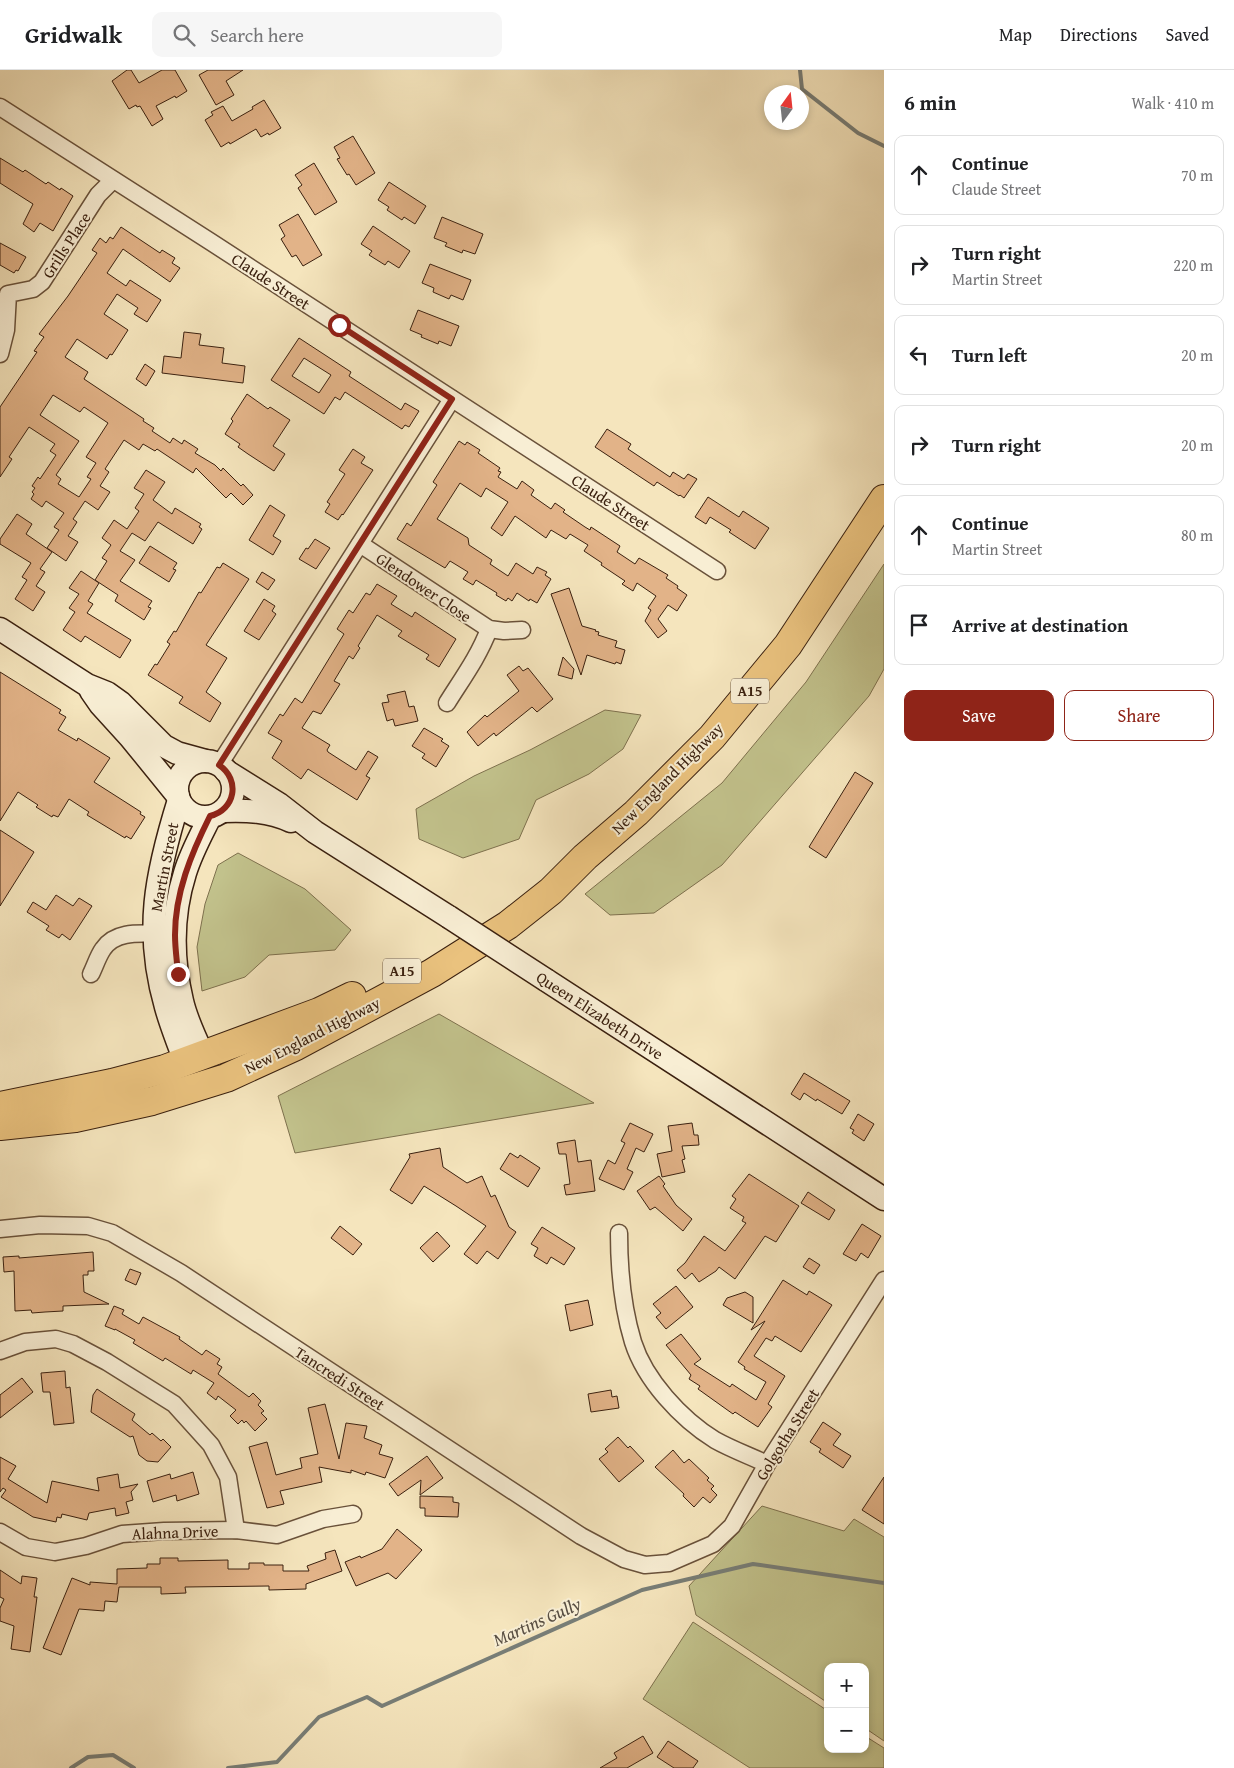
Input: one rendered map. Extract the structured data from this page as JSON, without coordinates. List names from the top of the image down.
{
  "streets": {
    "highway": ["A15", "New England Highway"],
    "main road": ["Martin Street", "Queen Elizabeth Drive"],
    "street": [
      "Grills Place",
      "Claude Street",
      "Glendower Close",
      "Tancredi Street",
      "Golgotha Street",
      "Alahna Drive"
    ]
  },
  "crossings": [
    ["Grills Place", "Claude Street"],
    ["New England Highway", "Martin Street"],
    ["Martin Street", "Queen Elizabeth Drive"],
    ["Tancredi Street", "Golgotha Street"]
  ],
  "water": ["Martins Gully"],
  "north": "top",
  "page": {
    "header": "Gridwalk",
    "search": "Search here",
    "nav": ["Map", "Directions", "Saved"],
    "heading": ["6 min", "Walk · 410 m"],
    "list": [
      ["Continue", "Claude Street", "70 m"],
      ["Turn right", "Martin Street", "220 m"],
      ["Turn left", "20 m"],
      ["Turn right", "20 m"],
      ["Continue", "Martin Street", "80 m"],
      "Arrive at destination"
    ],
    "buttons": ["Save", "Share"],
    "map_buttons": ["+", "−"]
  }
}
